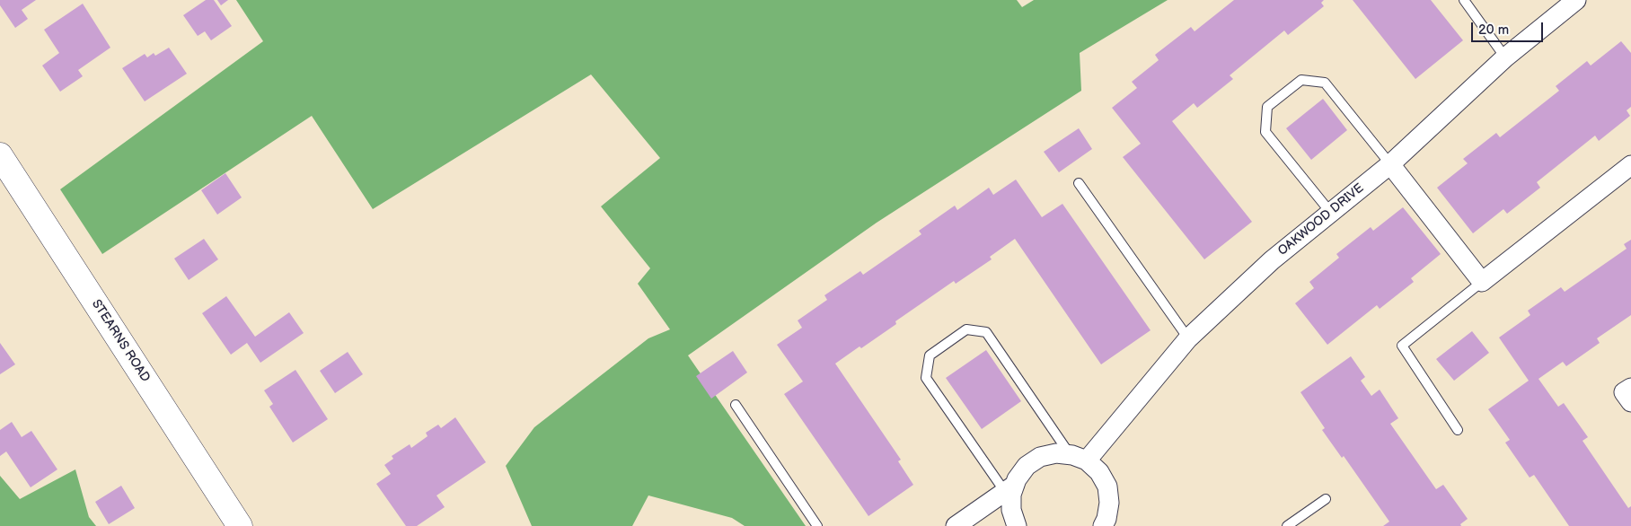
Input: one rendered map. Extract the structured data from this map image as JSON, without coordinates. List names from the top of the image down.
{
  "streets": {
    "main road": ["STEARNS ROAD"],
    "street": ["OAKWOOD DRIVE"]
  },
  "scale_bar": "20 m"
}
